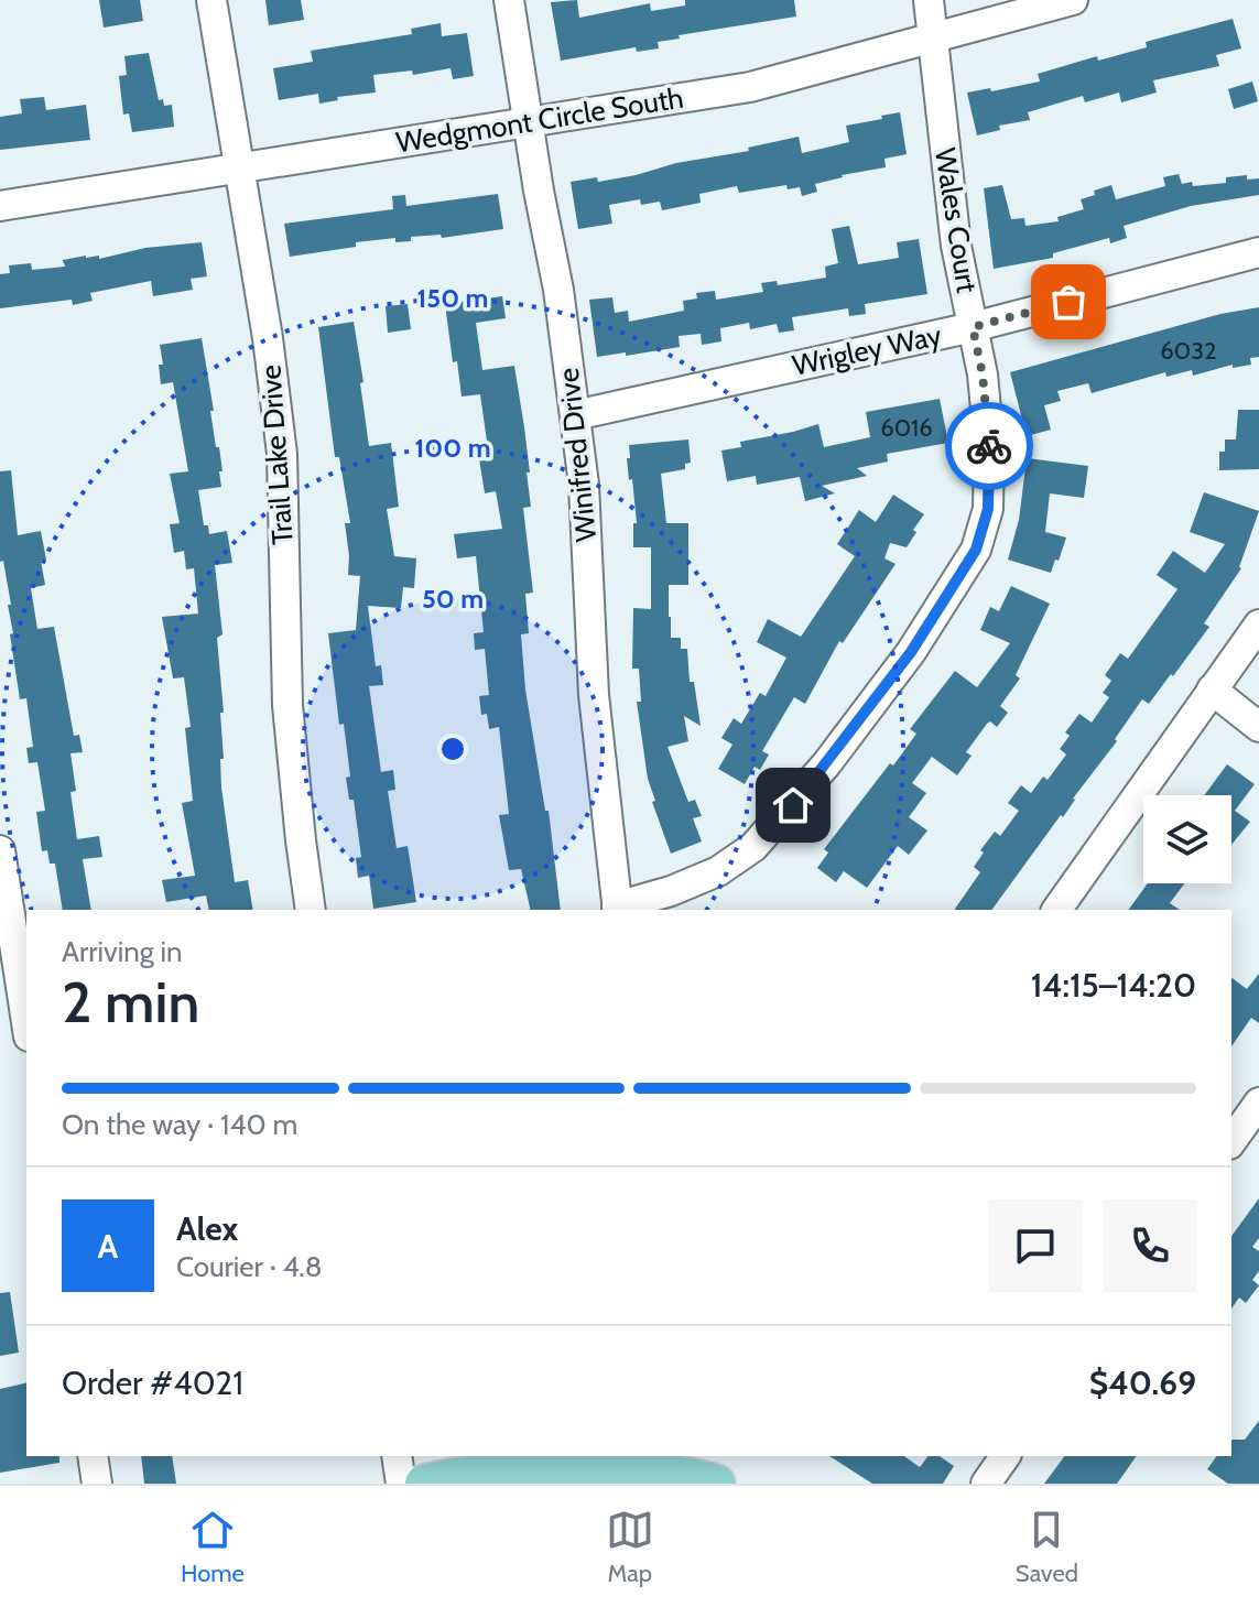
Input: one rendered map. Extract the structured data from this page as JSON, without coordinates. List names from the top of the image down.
{
  "streets": {
    "street": [
      "Wedgmont Circle South",
      "Wales Court",
      "Wrigley Way",
      "Trail Lake Drive",
      "Winifred Drive"
    ]
  },
  "crossings": [
    ["Wedgmont Circle South", "Wales Court"],
    ["Wedgmont Circle South", "Trail Lake Drive"],
    ["Wedgmont Circle South", "Winifred Drive"],
    ["Wales Court", "Wrigley Way"],
    ["Wales Court", "Winifred Drive"],
    ["Wrigley Way", "Winifred Drive"]
  ],
  "house_numbers": ["6032", "6016"],
  "page": {
    "heading": ["2 min", "Arriving in", "14:15–14:20"],
    "panel": [
      "Alex",
      "Courier · 4.8",
      "Order #4021",
      "$40.69"
    ],
    "bar": "On the way · 140 m",
    "round": "A",
    "tabs": ["Home", "Map", "Saved"]
  },
  "rings": ["150 m", "100 m", "50 m"]
}
